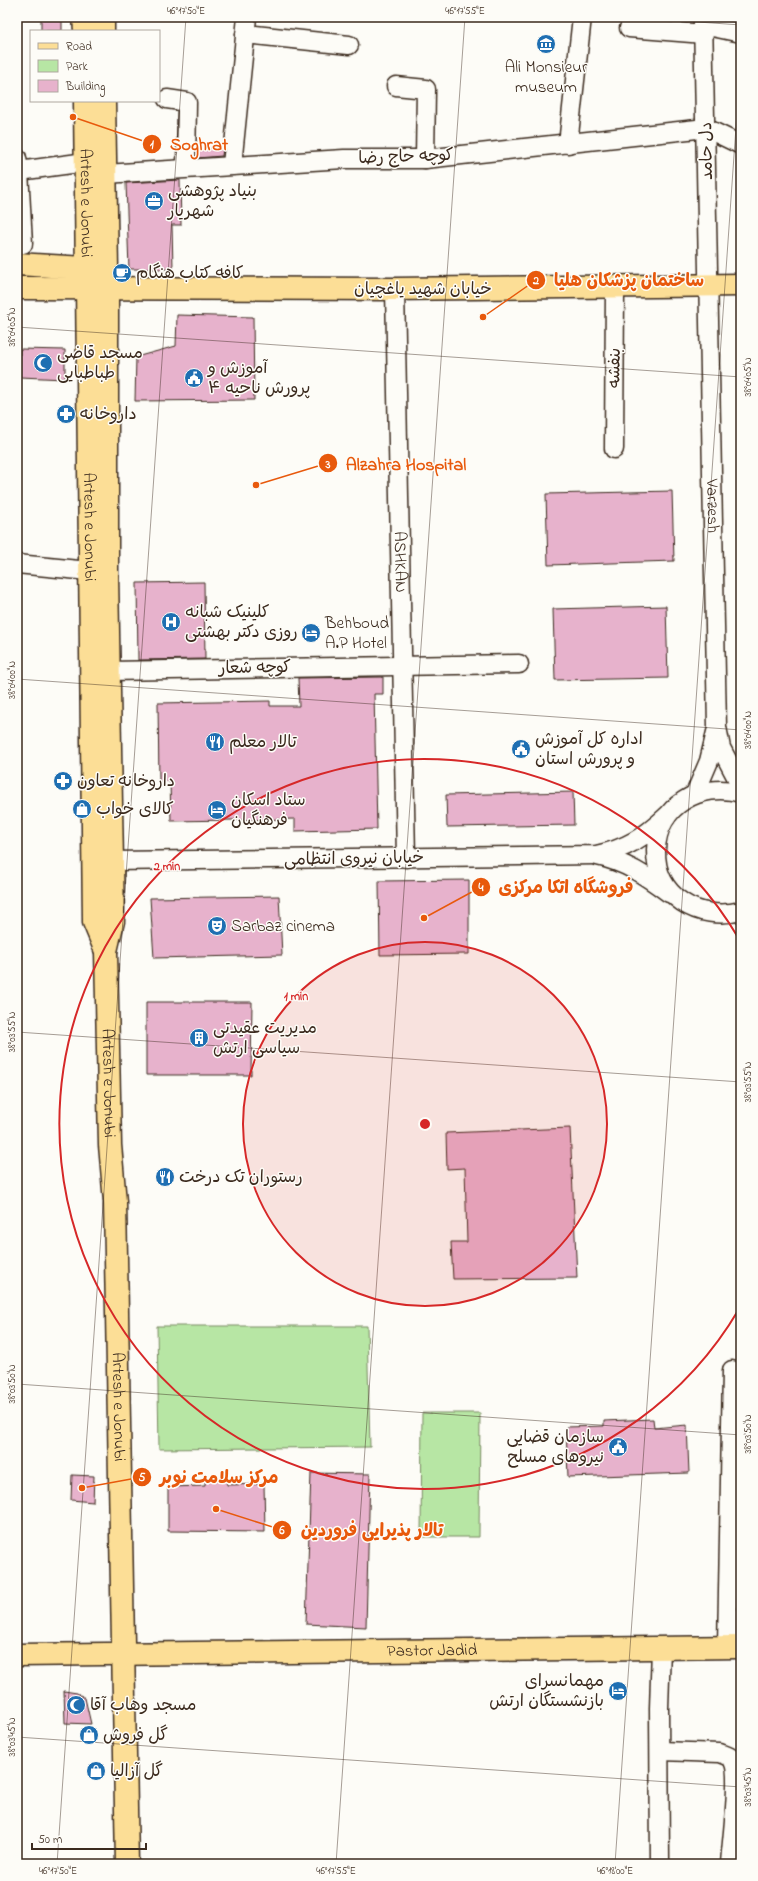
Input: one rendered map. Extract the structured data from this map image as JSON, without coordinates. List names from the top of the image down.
{
  "streets": {
    "main road": ["Artesh e Jonubi", "خیابان شهید یاغچیان", "Pastor Jadid"],
    "street": [
      "دل حامد",
      "کوچه حاج رضا",
      "بنفشه",
      "Varzesh",
      "ASHKAN",
      "کوچه شعار",
      "خیابان نیروی انتظامی"
    ]
  },
  "crossings": [
    ["دل حامد", "کوچه حاج رضا"],
    ["دل حامد", "خیابان شهید یاغچیان"],
    ["دل حامد", "Varzesh"],
    ["کوچه حاج رضا", "Artesh e Jonubi"],
    ["Artesh e Jonubi", "خیابان شهید یاغچیان"],
    ["Artesh e Jonubi", "کوچه شعار"],
    ["Artesh e Jonubi", "خیابان نیروی انتظامی"],
    ["Artesh e Jonubi", "Pastor Jadid"],
    ["خیابان شهید یاغچیان", "بنفشه"],
    ["خیابان شهید یاغچیان", "Varzesh"],
    ["خیابان شهید یاغچیان", "ASHKAN"],
    ["Varzesh", "خیابان نیروی انتظامی"],
    ["ASHKAN", "کوچه شعار"],
    ["ASHKAN", "خیابان نیروی انتظامی"]
  ],
  "places": {
    "museum": ["Ali Monsieur museum"],
    "other": [
      "Soghrat",
      "ساختمان پزشکان هلیا",
      "Alzahra Hospital",
      "فروشگاه اتکا مرکزی",
      "مرکز سلامت نوبر",
      "تالار پذیرایی فروردین"
    ],
    "office": ["بنیاد پژوهشی شهریار"],
    "cafe": ["کافه کتاب هنگام"],
    "mosque": ["مسجد قاضی طباطبایی", "مسجد وهاب آقا"],
    "public building": ["آموزش و پرورش ناحیه ۴", "اداره کل آموزش و پرورش استان", "سازمان قضایی نیروهای مسلح"],
    "pharmacy": ["داروخانه", "داروخانه تعاون"],
    "hospital": ["کلینیک شبانه روزی دکتر بهشتی"],
    "hotel": ["Behboud A.P Hotel", "ستاد اسکان فرهنگیان", "مهمانسرای بازنشستگان ارتش"],
    "restaurant": ["تالار معلم", "رستوران تک درخت"],
    "shop": ["کالای خواب", "گل فروش", "گل آزالیا"],
    "theatre": ["Sarbaz cinema"],
    "building": ["مدیریت عقیدتی سیاسی ارتش"]
  },
  "legend": ["Road", "Park", "Building"],
  "scale_bar": "50 m",
  "coordinates": [
    "46°17'50\"E",
    "46°17'55\"E",
    "38°04'05\"N",
    "38°04'00\"N",
    "38°03'55\"N",
    "38°03'50\"N",
    "38°03'45\"N",
    "46°18'00\"E"
  ],
  "rings": ["2 min", "1 min"]
}
